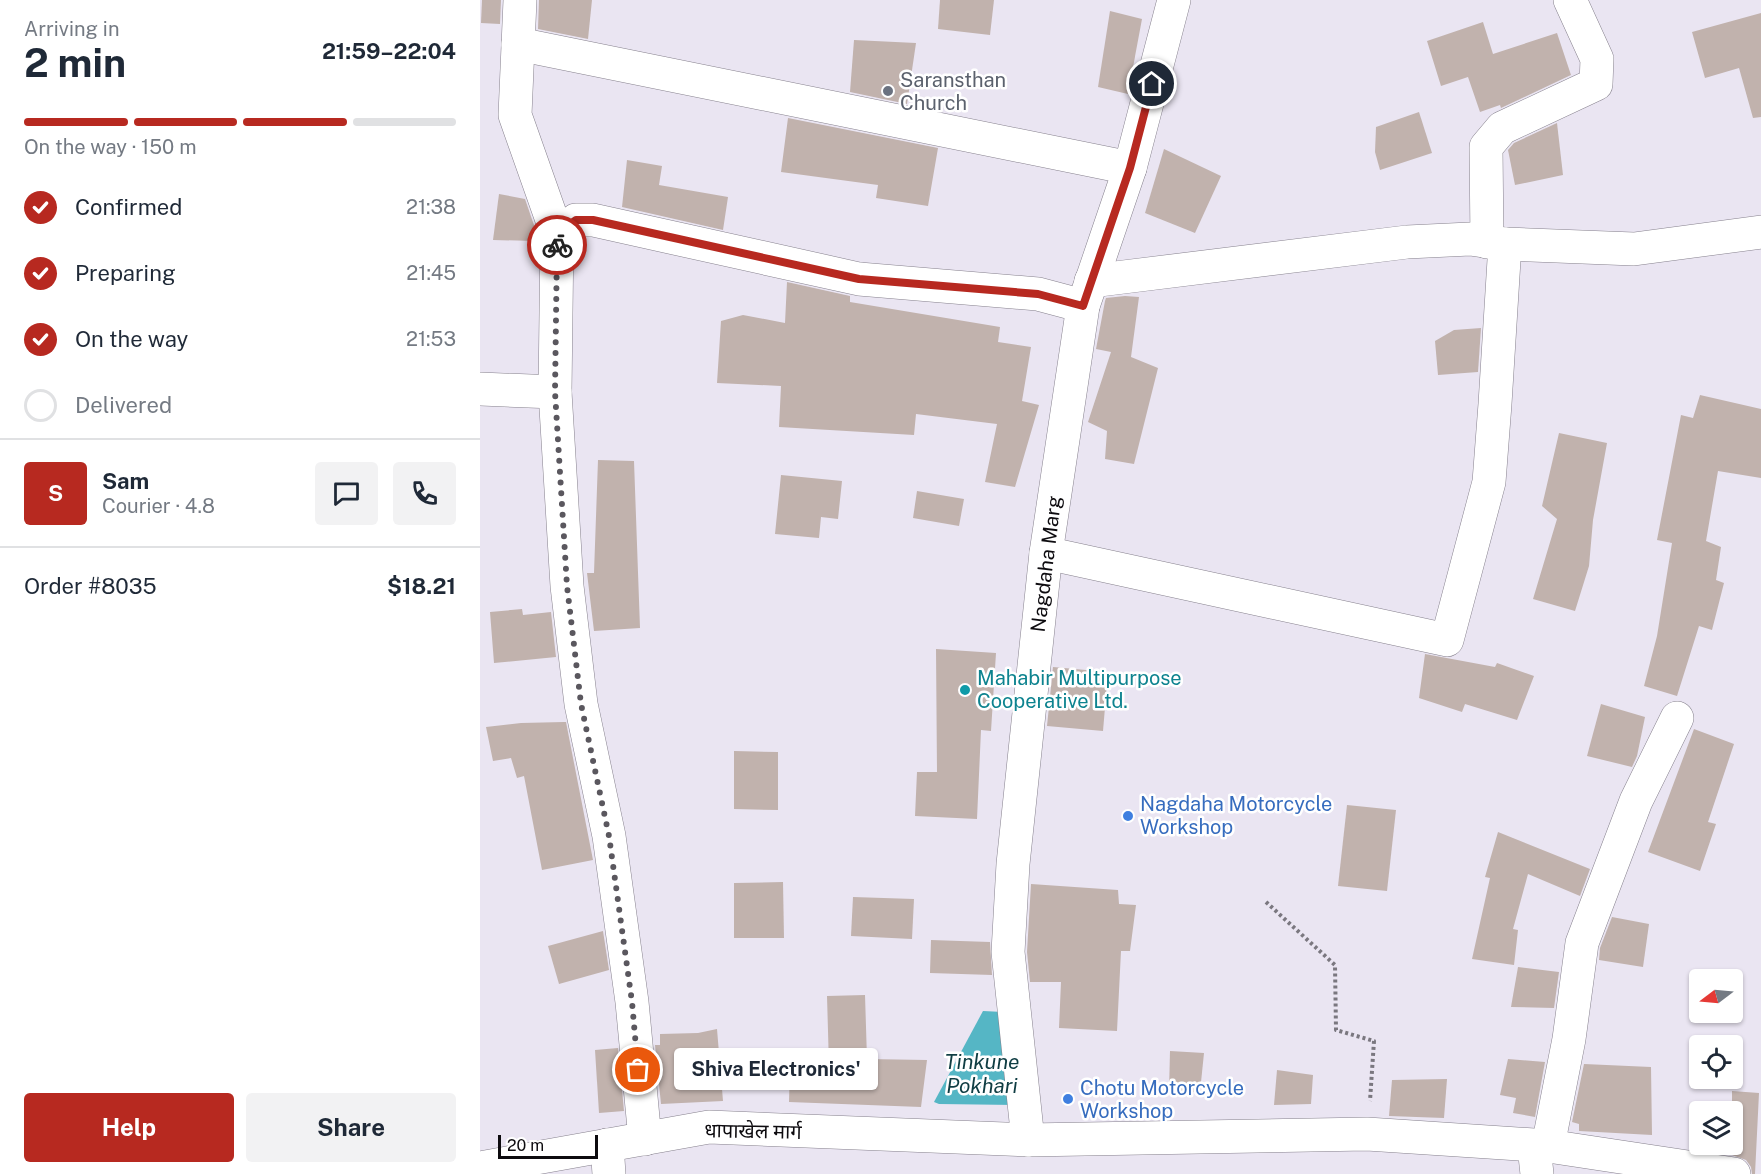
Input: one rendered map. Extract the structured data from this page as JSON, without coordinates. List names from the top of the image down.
{
  "streets": {
    "street": ["Nagdaha Marg", "धापाखेल मार्ग"]
  },
  "crossings": [
    ["Nagdaha Marg", "धापाखेल मार्ग"]
  ],
  "water": ["Tinkune Pokhari"],
  "places": [
    "Saransthan Church",
    "Mahabir Multipurpose Cooperative Ltd.",
    "Nagdaha Motorcycle Workshop",
    "Shiva Electronics'",
    "Chotu Motorcycle Workshop"
  ],
  "scale_bar": "20 m",
  "north": "left",
  "page": {
    "heading": ["2 min", "Arriving in", "21:59–22:04"],
    "panel": [
      "Sam",
      "Courier · 4.8",
      "Order #8035",
      "$18.21"
    ],
    "bar": "On the way · 150 m",
    "list": [
      ["Confirmed", "21:38"],
      ["Preparing", "21:45"],
      ["On the way", "21:53"],
      "Delivered"
    ],
    "round": "S",
    "bubble": "Shiva Electronics'",
    "buttons": ["Help", "Share"],
    "scale": "20 m"
  }
}
